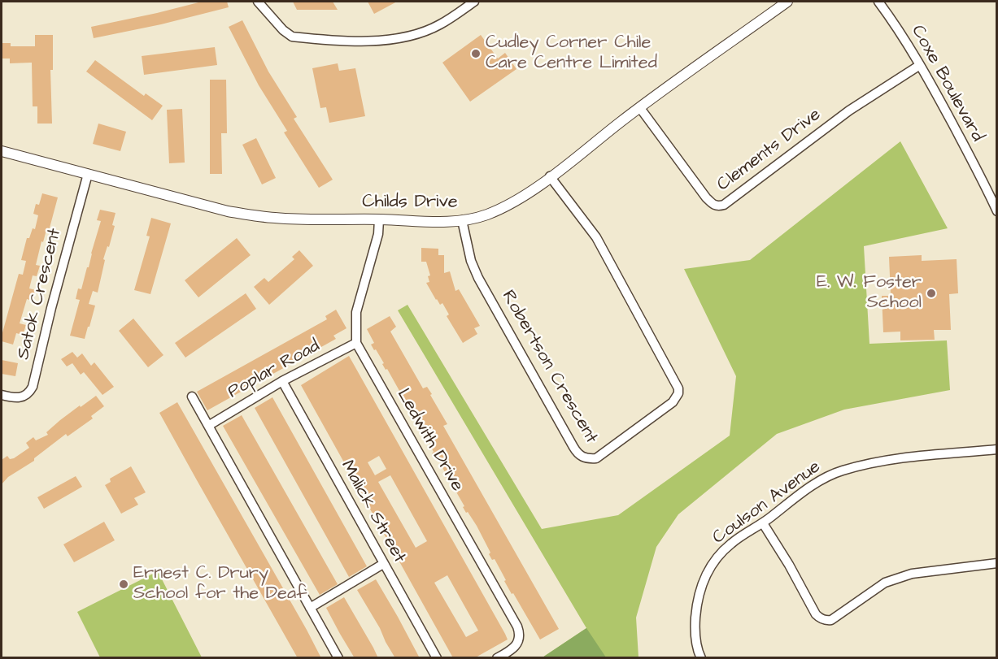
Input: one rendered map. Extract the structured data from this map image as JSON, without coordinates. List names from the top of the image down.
{
  "streets": {
    "street": [
      "Coxe Boulevard",
      "Clements Drive",
      "Childs Drive",
      "Satok Crescent",
      "Robertson Crescent",
      "Poplar Road",
      "Ledwith Drive",
      "Coulson Avenue",
      "Malick Street"
    ]
  },
  "crossings": [
    ["Coxe Boulevard", "Clements Drive"],
    ["Clements Drive", "Childs Drive"],
    ["Childs Drive", "Satok Crescent"],
    ["Childs Drive", "Robertson Crescent"],
    ["Childs Drive", "Ledwith Drive"],
    ["Poplar Road", "Ledwith Drive"],
    ["Poplar Road", "Malick Street"]
  ],
  "places": ["Cudley Corner Chile Care Centre Limited", "E. W. Foster School", "Ernest C. Drury School for the Deaf"]
}
